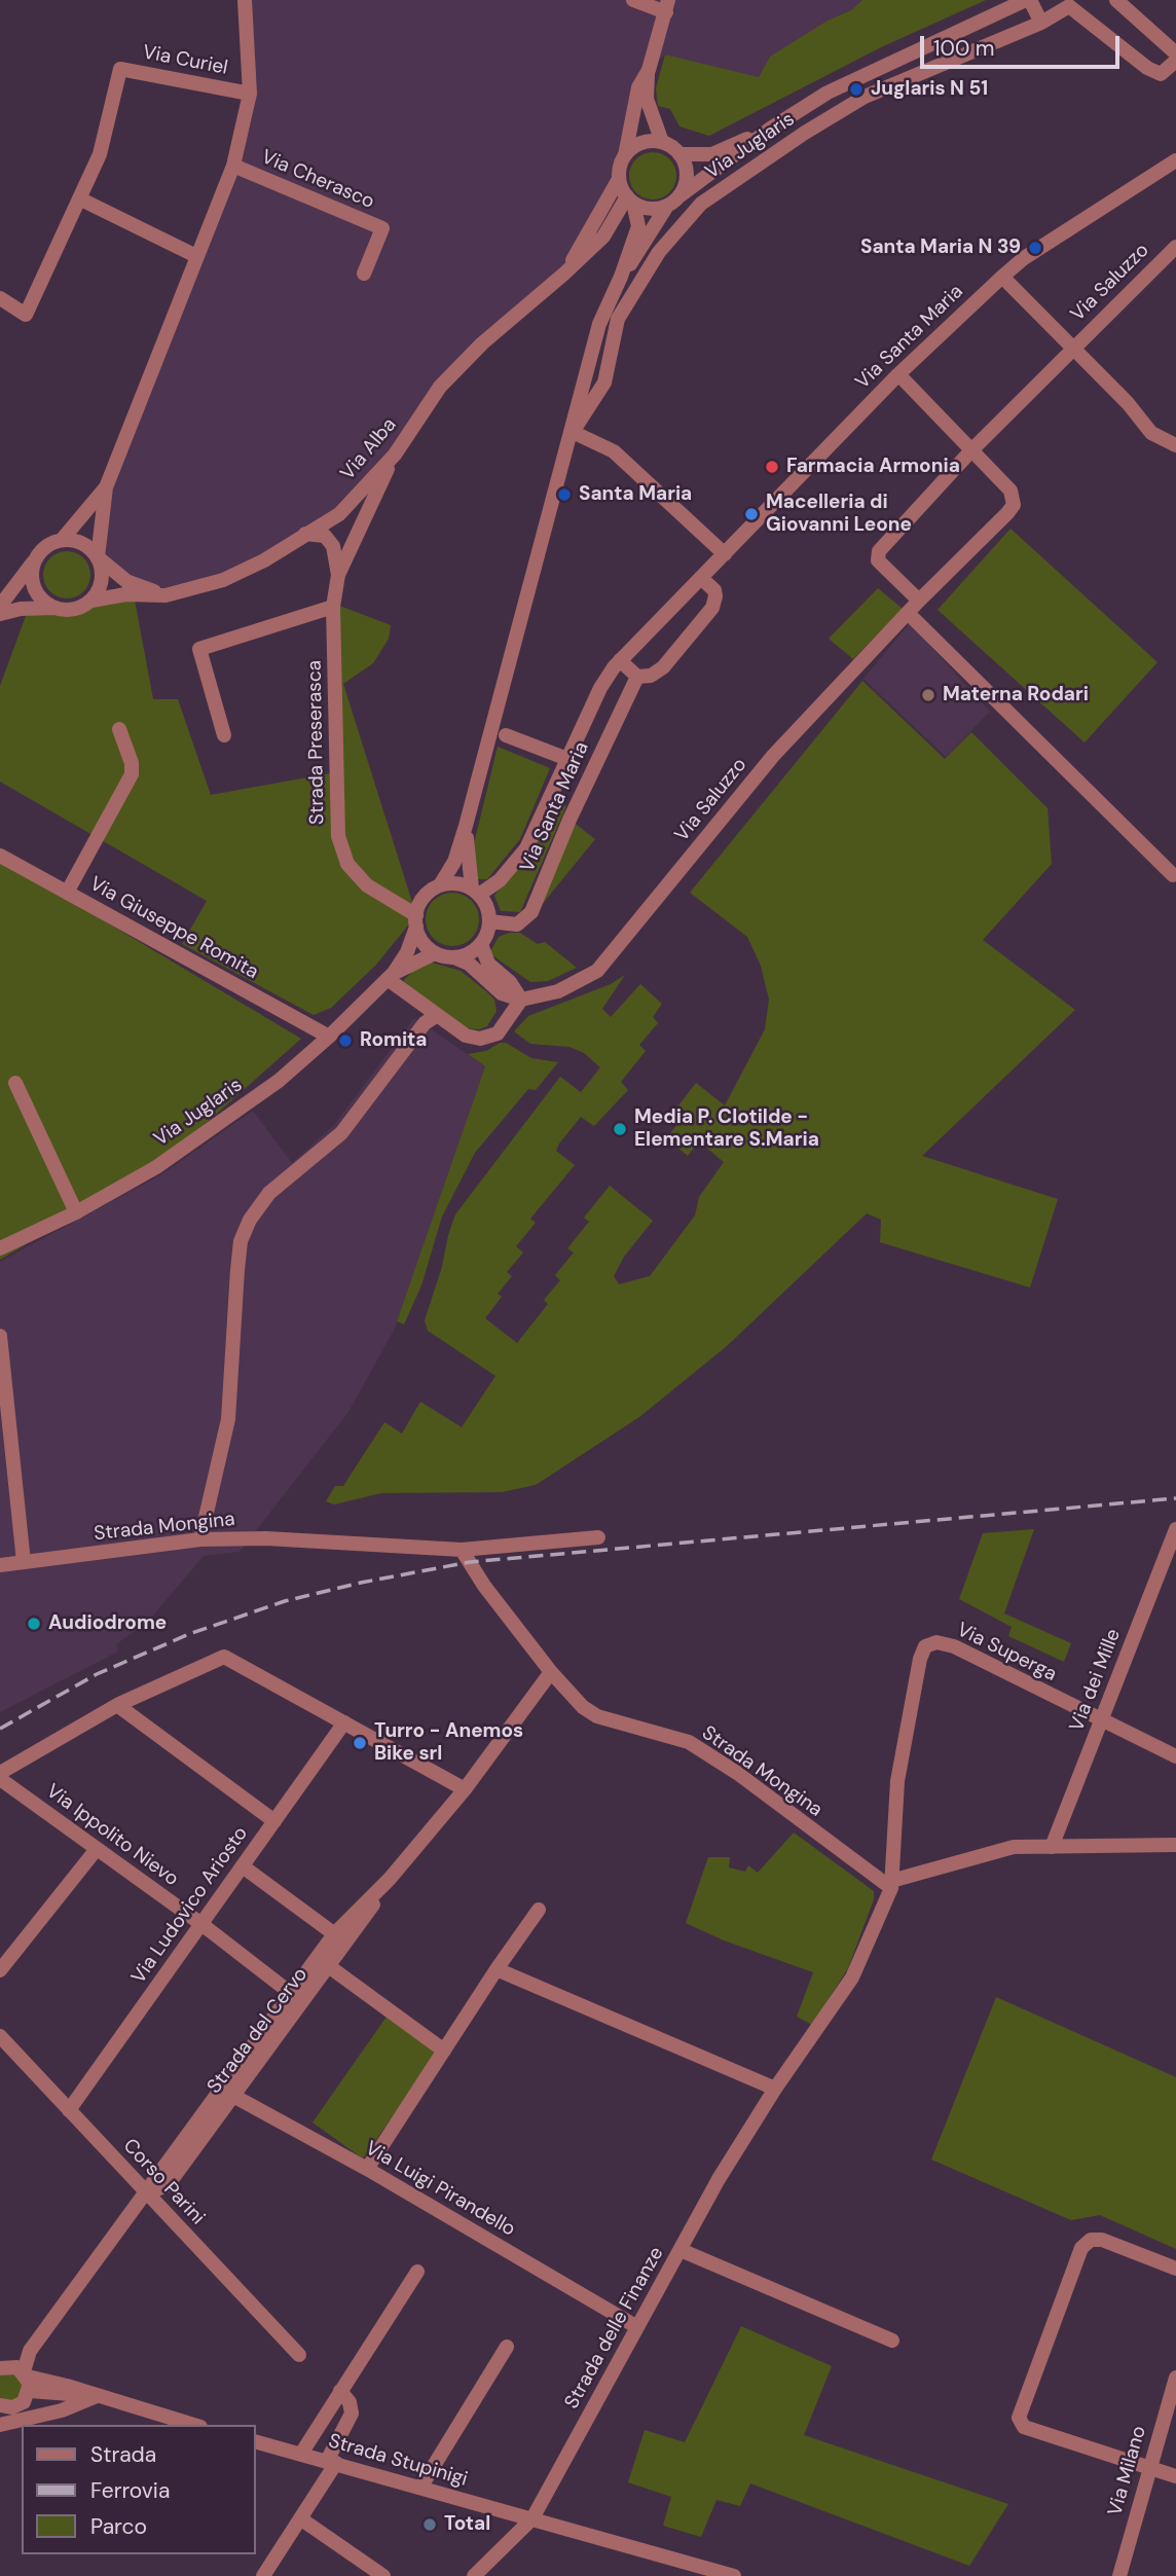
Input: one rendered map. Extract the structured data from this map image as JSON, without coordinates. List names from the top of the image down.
{
  "streets": {
    "street": [
      "Via Curiel",
      "Via Juglaris",
      "Via Cherasco",
      "Via Saluzzo",
      "Via Santa Maria",
      "Via Alba",
      "Strada Preserasca",
      "Via Giuseppe Romita",
      "Strada Mongina",
      "Via Superga",
      "Via dei Mille",
      "Via Ippolito Nievo",
      "Via Ludovico Ariosto",
      "Strada del Cervo",
      "Corso Parini",
      "Via Luigi Pirandello",
      "Strada delle Finanze",
      "Strada Stupinigi",
      "Via Milano"
    ]
  },
  "crossings": [
    ["Via Curiel", "Via Cherasco"],
    ["Via Curiel", "Via Alba"],
    ["Via Juglaris", "Via Santa Maria"],
    ["Via Juglaris", "Via Alba"],
    ["Via Juglaris", "Strada Preserasca"],
    ["Via Juglaris", "Via Giuseppe Romita"],
    ["Via Saluzzo", "Via Santa Maria"],
    ["Via Santa Maria", "Strada Preserasca"],
    ["Via Alba", "Strada Preserasca"],
    ["Strada Mongina", "Strada del Cervo"],
    ["Strada Mongina", "Strada delle Finanze"],
    ["Via Superga", "Via dei Mille"],
    ["Via Superga", "Strada delle Finanze"],
    ["Via Ippolito Nievo", "Via Ludovico Ariosto"],
    ["Via Ippolito Nievo", "Strada del Cervo"],
    ["Via Ludovico Ariosto", "Corso Parini"],
    ["Strada del Cervo", "Corso Parini"],
    ["Strada del Cervo", "Via Luigi Pirandello"],
    ["Via Luigi Pirandello", "Strada delle Finanze"],
    ["Strada delle Finanze", "Strada Stupinigi"]
  ],
  "places": [
    "Juglaris N 51",
    "Santa Maria N 39",
    "Farmacia Armonia",
    "Santa Maria",
    "Macelleria di Giovanni Leone",
    "Materna Rodari",
    "Romita",
    "Media P. Clotilde - Elementare S.Maria",
    "Audiodrome",
    "Turro - Anemos Bike srl",
    "Total"
  ],
  "legend": ["Strada", "Ferrovia", "Parco"],
  "scale_bar": "100 m"
}
